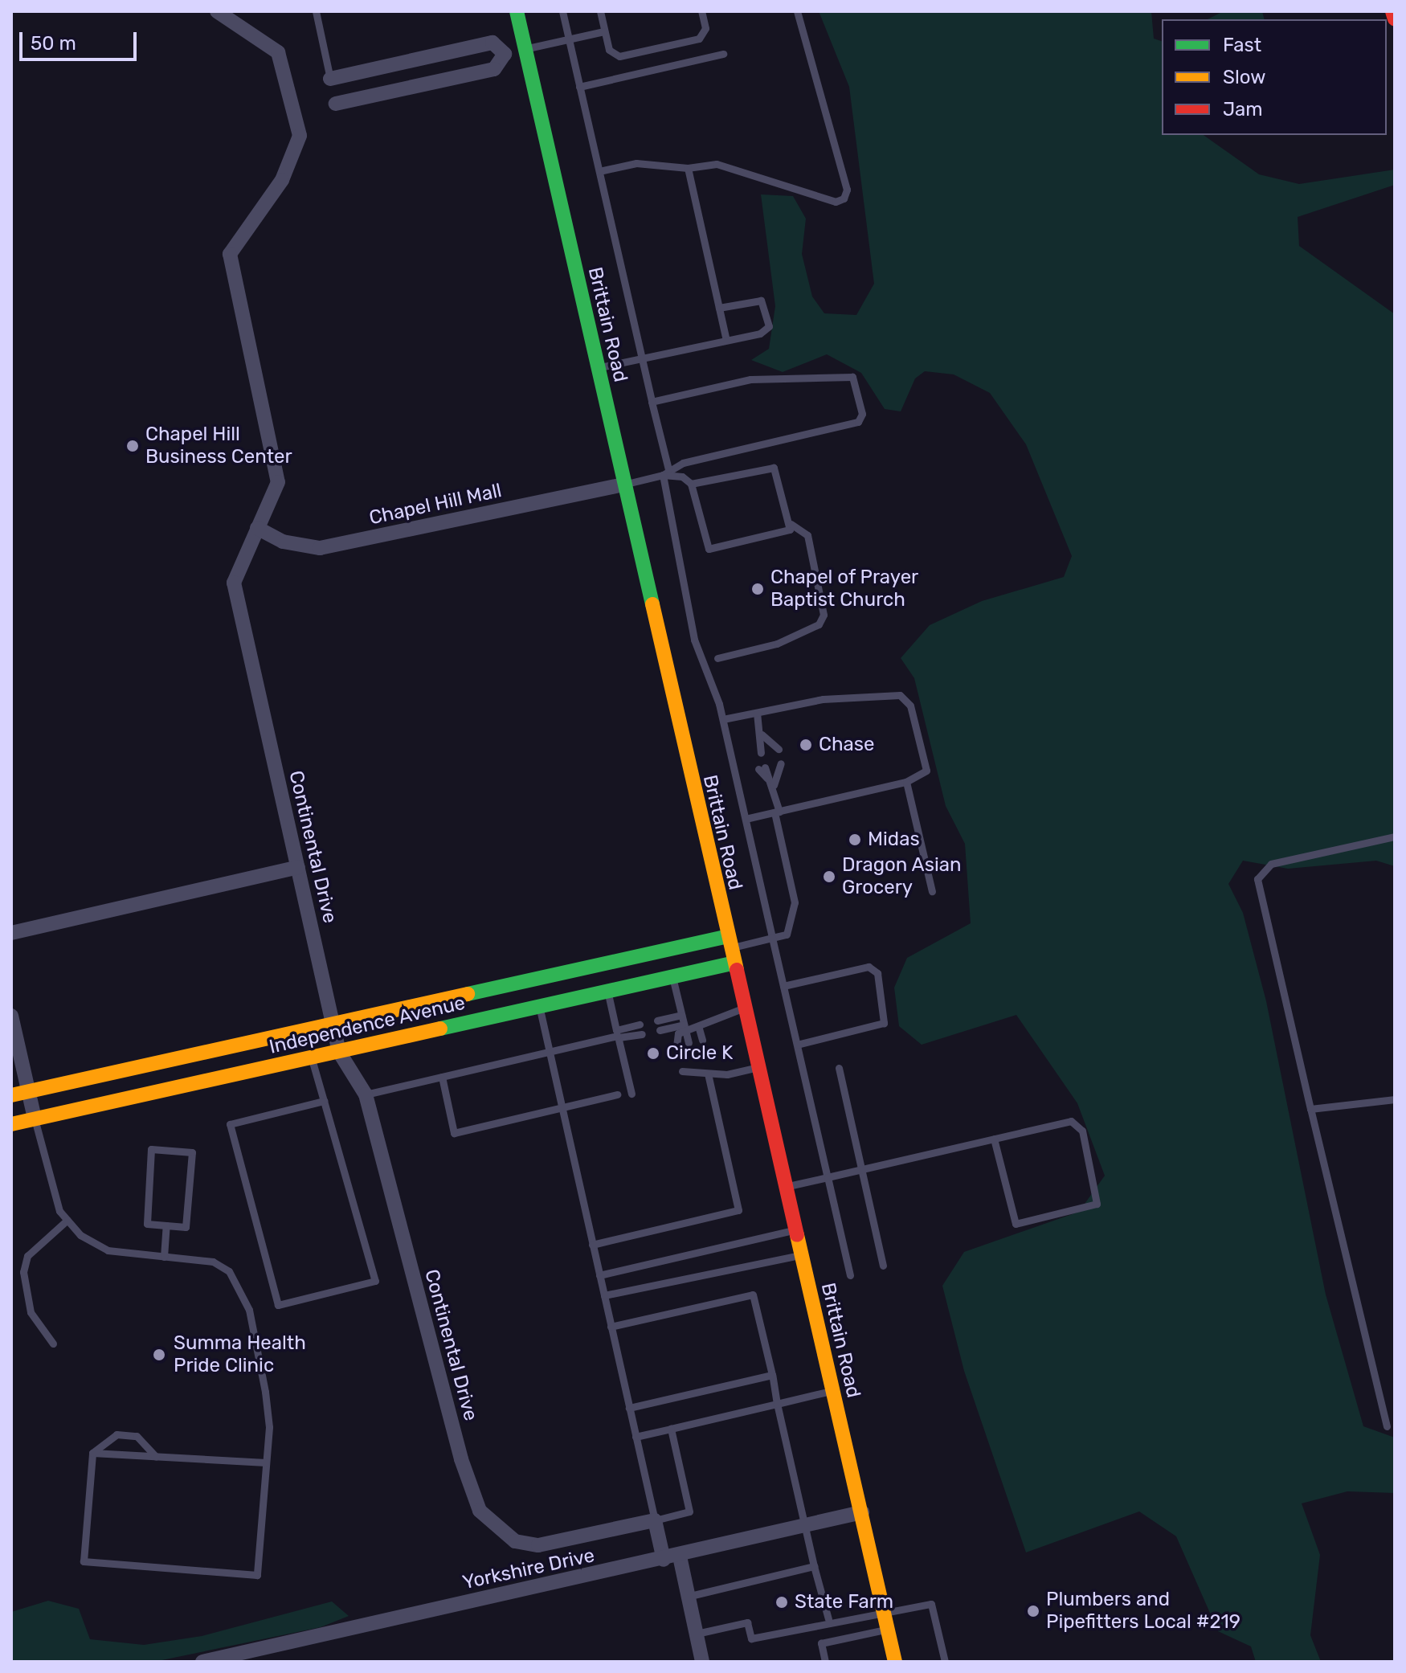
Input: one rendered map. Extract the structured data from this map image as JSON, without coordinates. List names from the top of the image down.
{
  "streets": {
    "street": [
      "Brittain Road",
      "Chapel Hill Mall",
      "Continental Drive",
      "Independence Avenue",
      "Yorkshire Drive"
    ]
  },
  "crossings": [
    ["Brittain Road", "Chapel Hill Mall"],
    ["Brittain Road", "Independence Avenue"],
    ["Brittain Road", "Yorkshire Drive"],
    ["Chapel Hill Mall", "Continental Drive"],
    ["Continental Drive", "Independence Avenue"]
  ],
  "places": [
    "Chapel Hill Business Center",
    "Chapel of Prayer Baptist Church",
    "Chase",
    "Midas",
    "Dragon Asian Grocery",
    "Circle K",
    "Summa Health Pride Clinic",
    "State Farm",
    "Plumbers and Pipefitters Local #219"
  ],
  "legend": ["Fast", "Slow", "Jam"],
  "scale_bar": "50 m"
}
